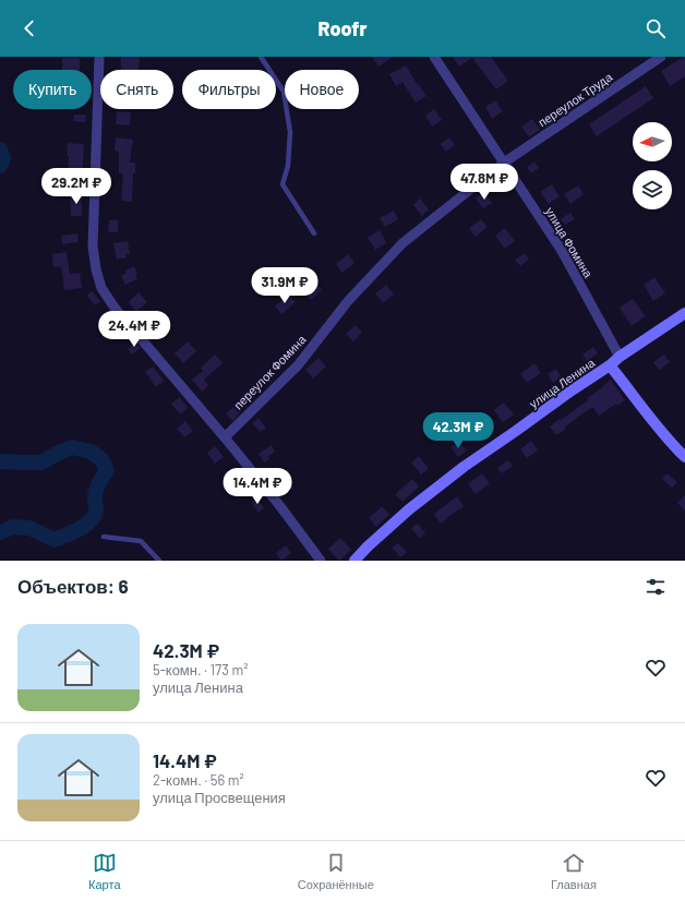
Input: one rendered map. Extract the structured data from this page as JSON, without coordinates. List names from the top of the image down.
{
  "streets": {
    "street": [
      "переулок Труда",
      "улица Фомина",
      "переулок Фомина",
      "улица Ленина"
    ]
  },
  "crossings": [
    ["переулок Труда", "улица Фомина"],
    ["переулок Труда", "переулок Фомина"],
    ["улица Фомина", "переулок Фомина"],
    ["улица Фомина", "улица Ленина"]
  ],
  "north": "left",
  "page": {
    "header": "Roofr",
    "chip": [
      "Купить",
      "Снять",
      "Фильтры",
      "Новое"
    ],
    "price": [
      "47.8M ₽",
      "29.2M ₽",
      "31.9M ₽",
      "24.4M ₽",
      "42.3M ₽",
      "14.4M ₽"
    ],
    "heading": "Объектов: 6",
    "list": [
      {
        "name": "42.3M ₽",
        "note": "5-комн. · 173 m² · улица Ленина"
      },
      {
        "name": "14.4M ₽",
        "note": "2-комн. · 56 m² · улица Просвещения"
      }
    ],
    "tabs": ["Карта", "Сохранённые", "Главная"]
  }
}
